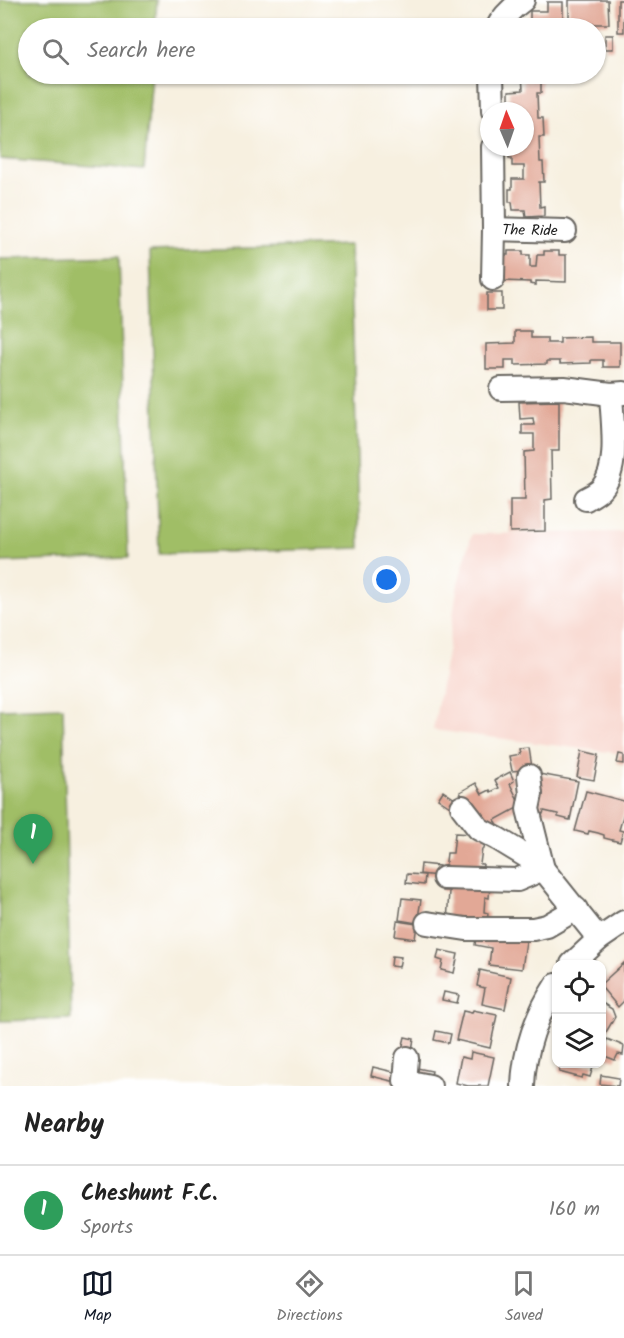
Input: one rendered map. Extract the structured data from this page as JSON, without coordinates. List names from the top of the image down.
{
  "streets": {
    "street": ["The Ride"]
  },
  "north": "top",
  "page": {
    "search": "Search here",
    "pins": "1",
    "heading": "Nearby",
    "list": [
      {
        "mark": "1",
        "name": "Cheshunt F.C.",
        "note": "Sports",
        "value": "160 m"
      }
    ],
    "nav": ["Map", "Directions", "Saved"]
  }
}
